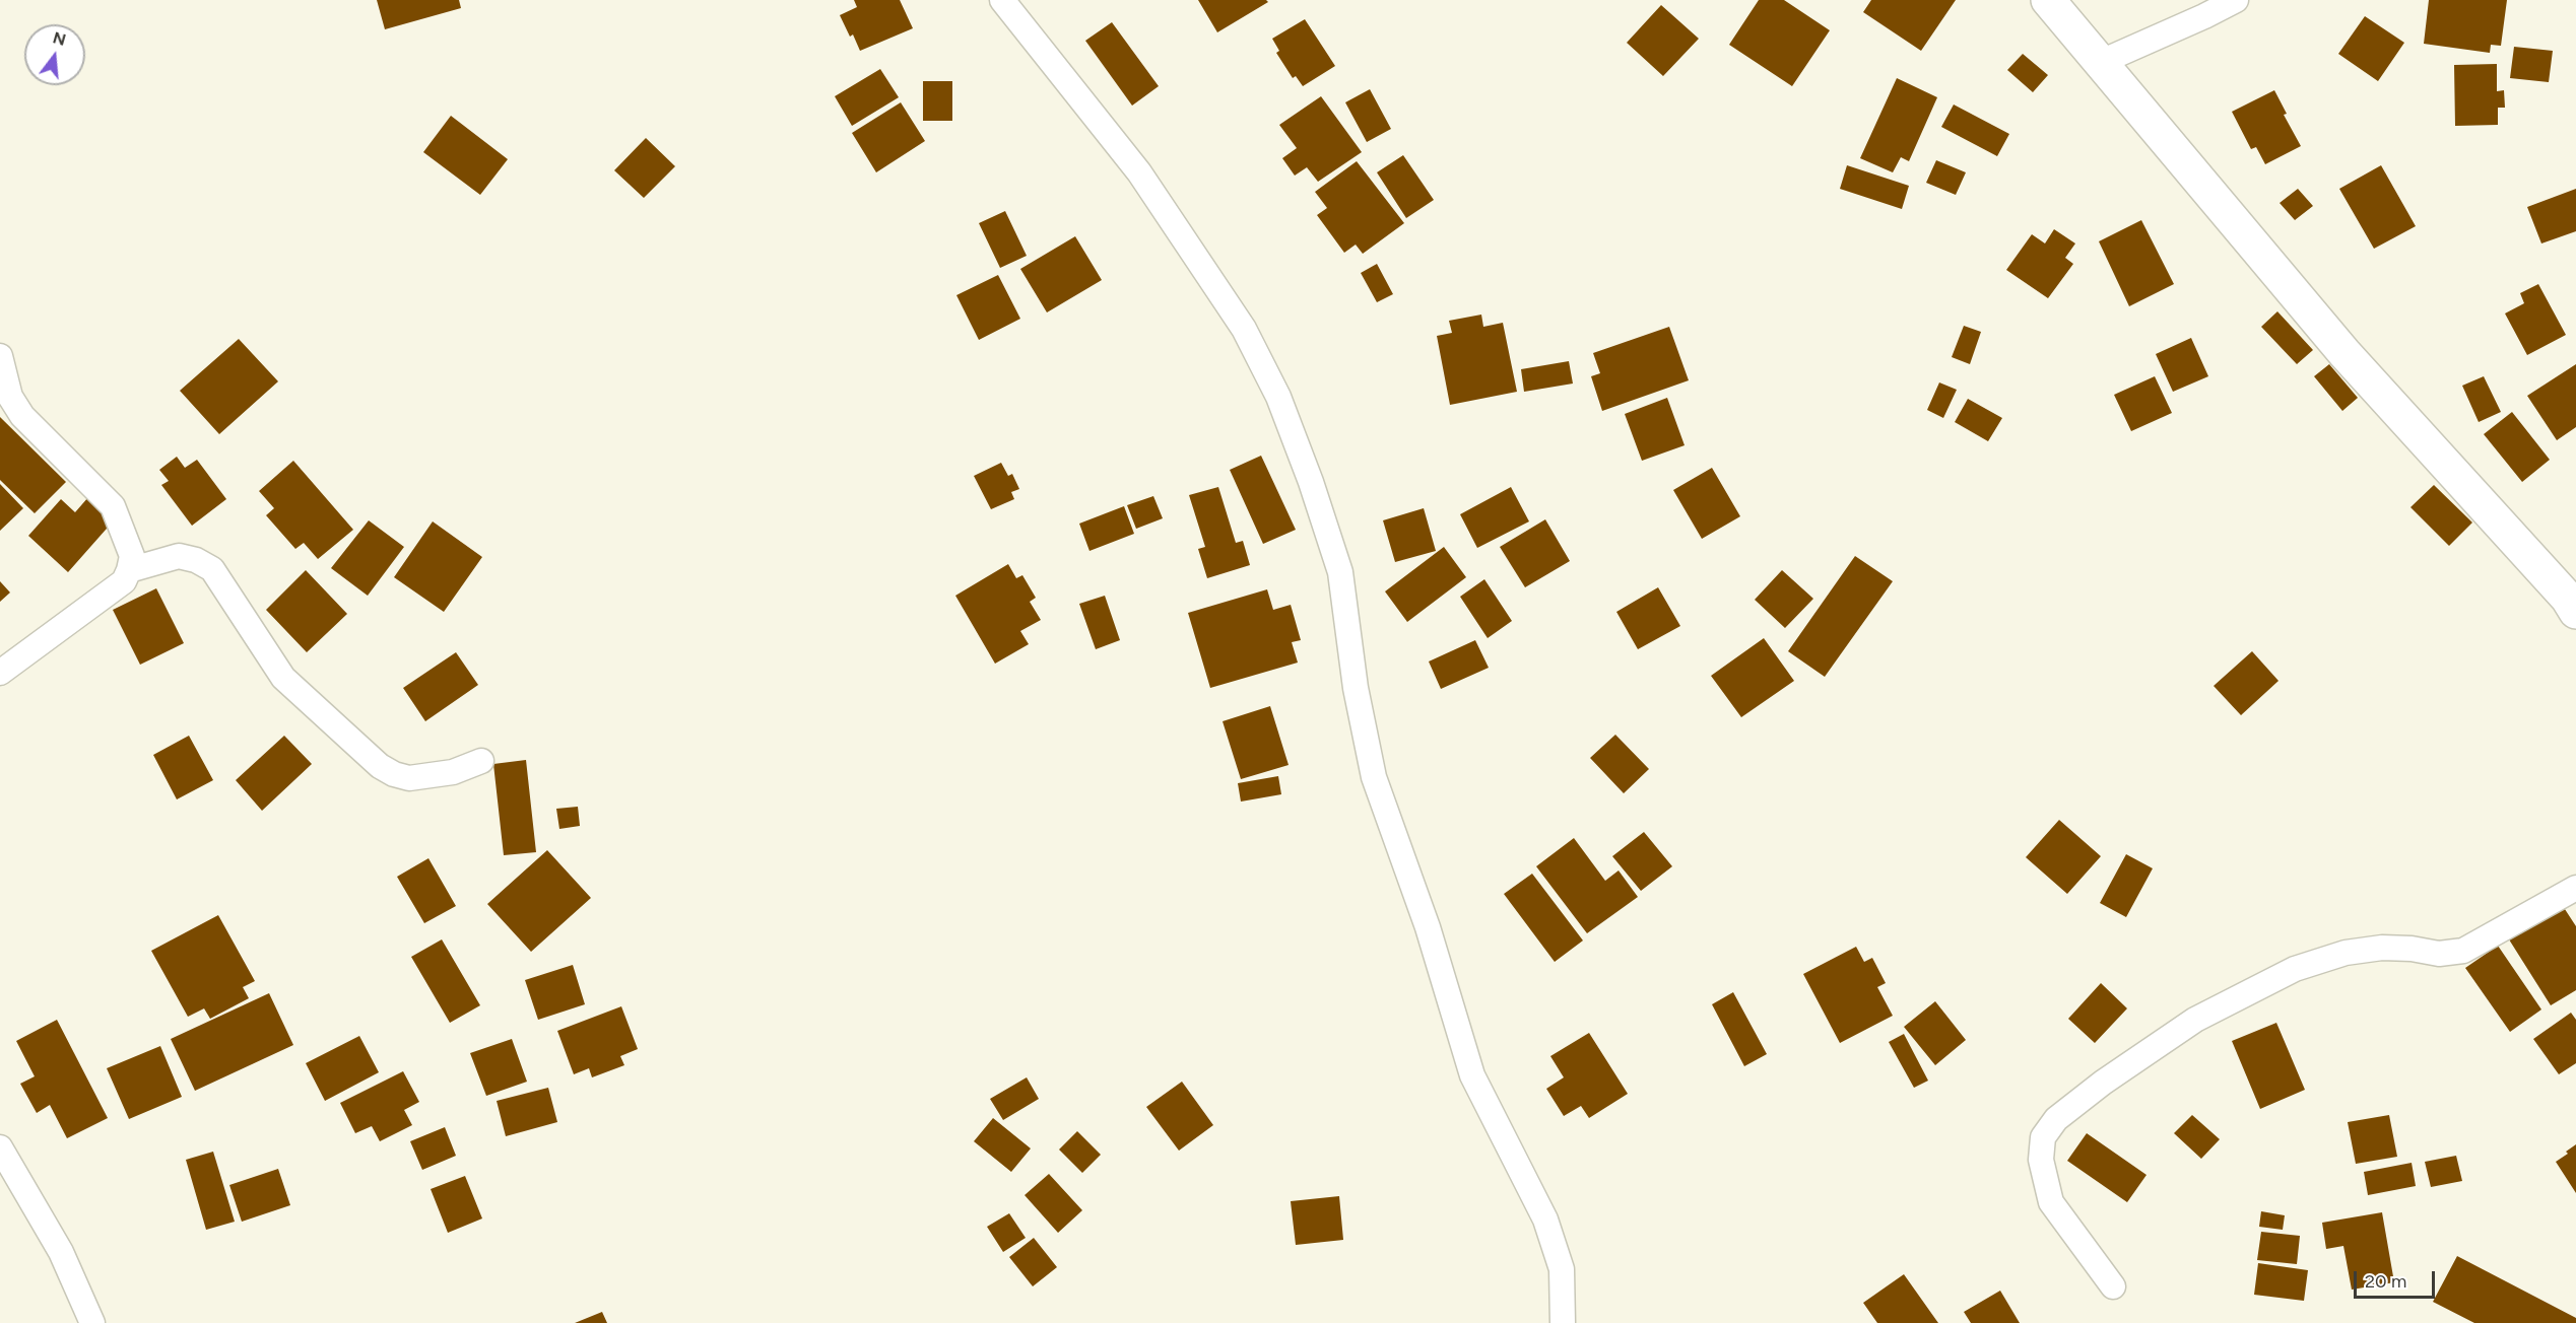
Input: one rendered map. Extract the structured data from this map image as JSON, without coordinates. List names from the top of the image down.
{
  "scale_bar": "20 m",
  "north": "top"
}
